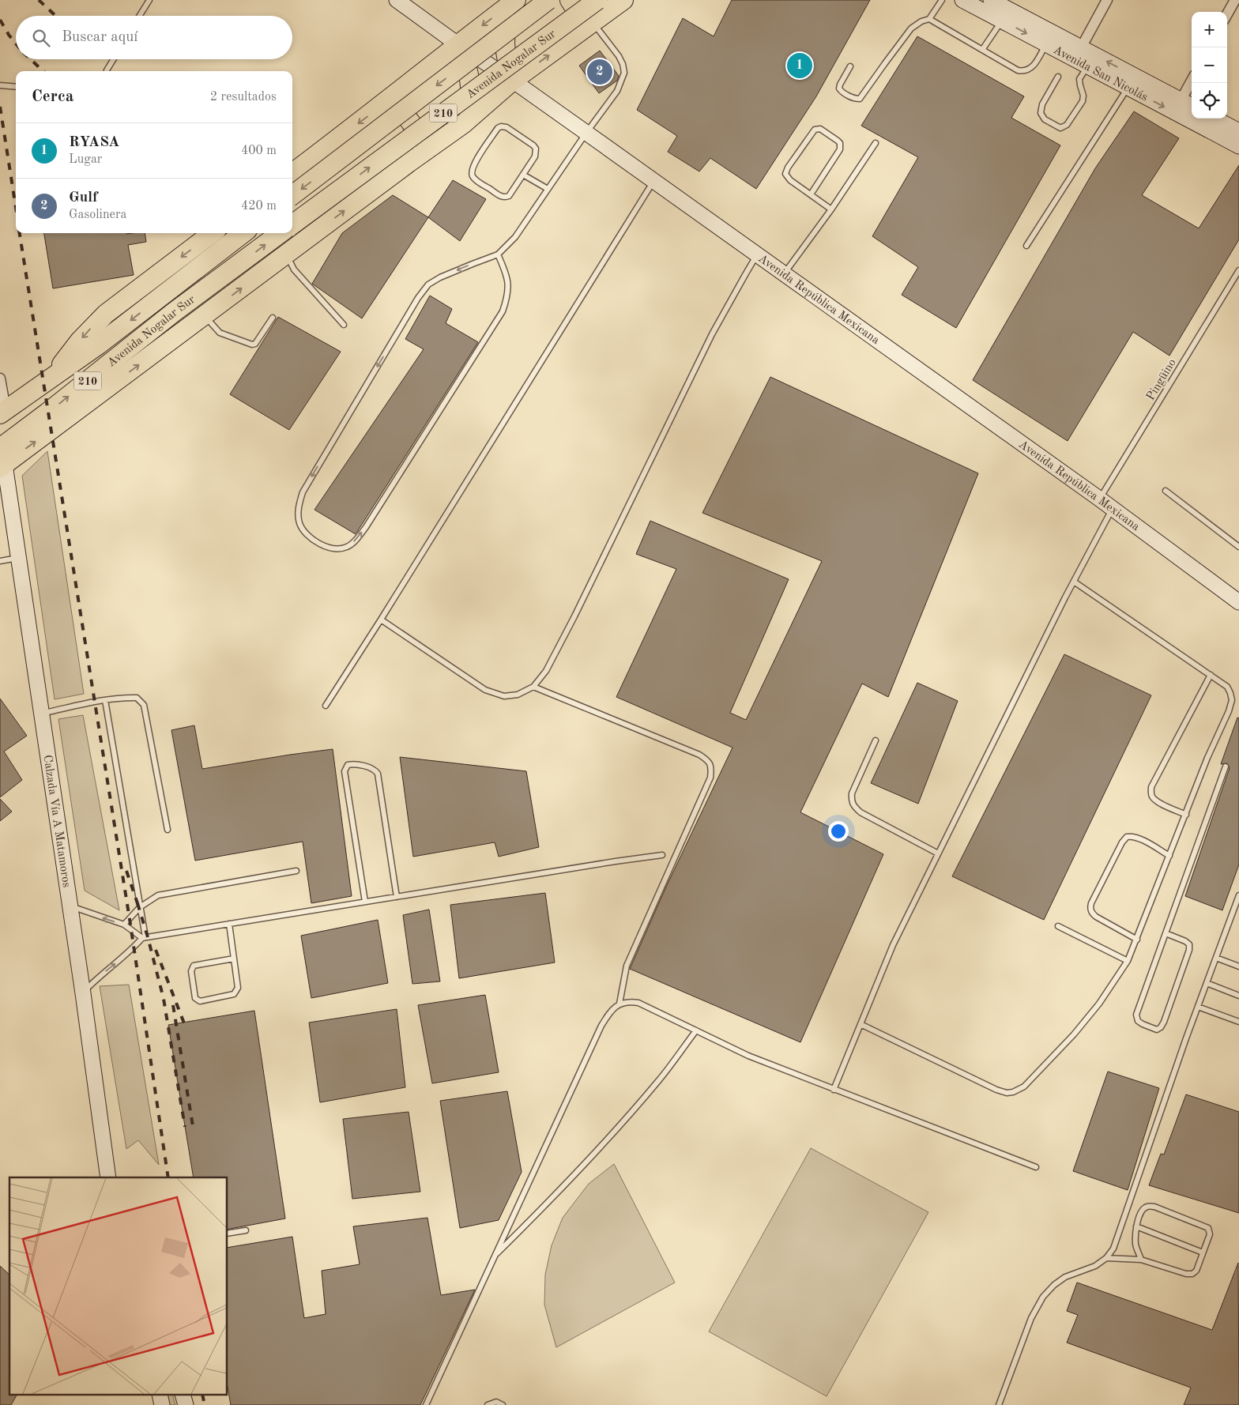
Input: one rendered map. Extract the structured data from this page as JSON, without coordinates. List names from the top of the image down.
{
  "streets": {
    "highway": ["Avenida Nogalar Sur", "210"],
    "street": ["Avenida San Nicolás", "Avenida República Mexicana", "Calzada Vía A Matamoros"],
    "lane": ["Pingüino"]
  },
  "crossings": [
    ["Avenida Nogalar Sur", "Calzada Vía A Matamoros"],
    ["Avenida República Mexicana", "Pingüino"]
  ],
  "page": {
    "map_buttons": ["+", "−"],
    "search": "Buscar aquí",
    "pins": ["1", "2"],
    "heading": ["Cerca", "2 resultados"],
    "list": [
      {
        "mark": "1",
        "name": "RYASA",
        "note": "Lugar",
        "value": "400 m"
      },
      {
        "mark": "2",
        "name": "Gulf",
        "note": "Gasolinera",
        "value": "420 m"
      }
    ]
  }
}
